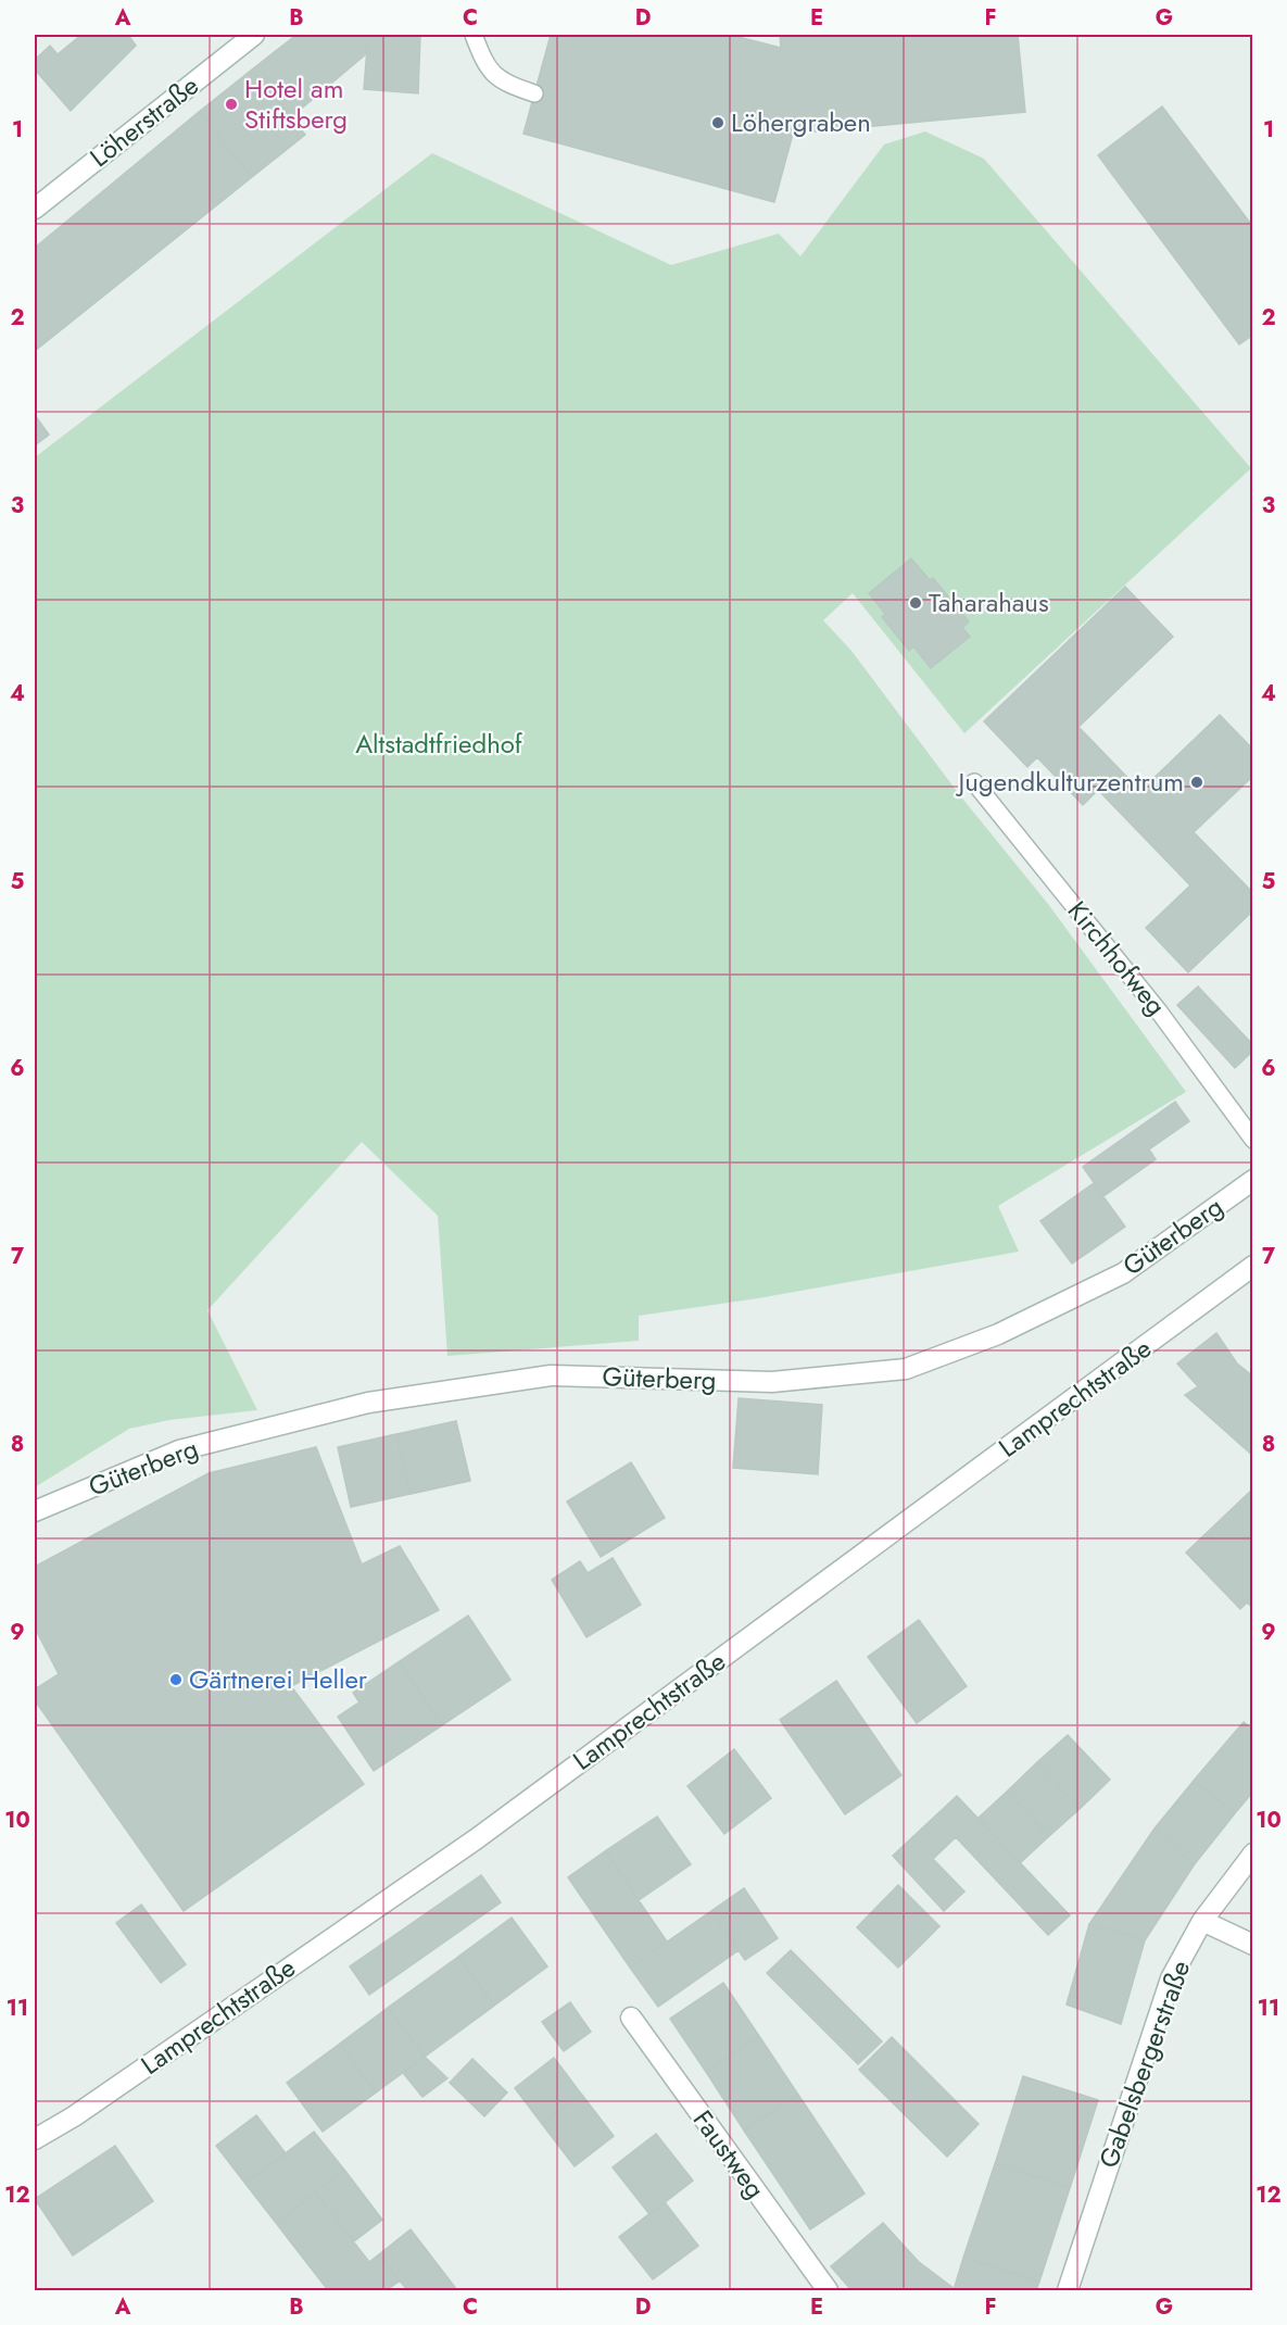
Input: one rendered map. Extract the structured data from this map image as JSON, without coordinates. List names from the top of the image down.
{
  "streets": {
    "street": [
      "Löherstraße",
      "Güterberg",
      "Lamprechtstraße",
      "Gabelsbergerstraße",
      "Faustweg"
    ],
    "lane": ["Kirchhofweg"]
  },
  "parks": ["Altstadtfriedhof"],
  "places": [
    "Hotel am Stiftsberg",
    "Löhergraben",
    "Taharahaus",
    "Jugendkulturzentrum",
    "Gärtnerei Heller"
  ],
  "grid": {
    "columns": [
      "A",
      "B",
      "C",
      "D",
      "E",
      "F",
      "G"
    ],
    "rows": [
      "1",
      "2",
      "3",
      "4",
      "5",
      "6",
      "7",
      "8",
      "9",
      "10",
      "11",
      "12"
    ]
  }
}
